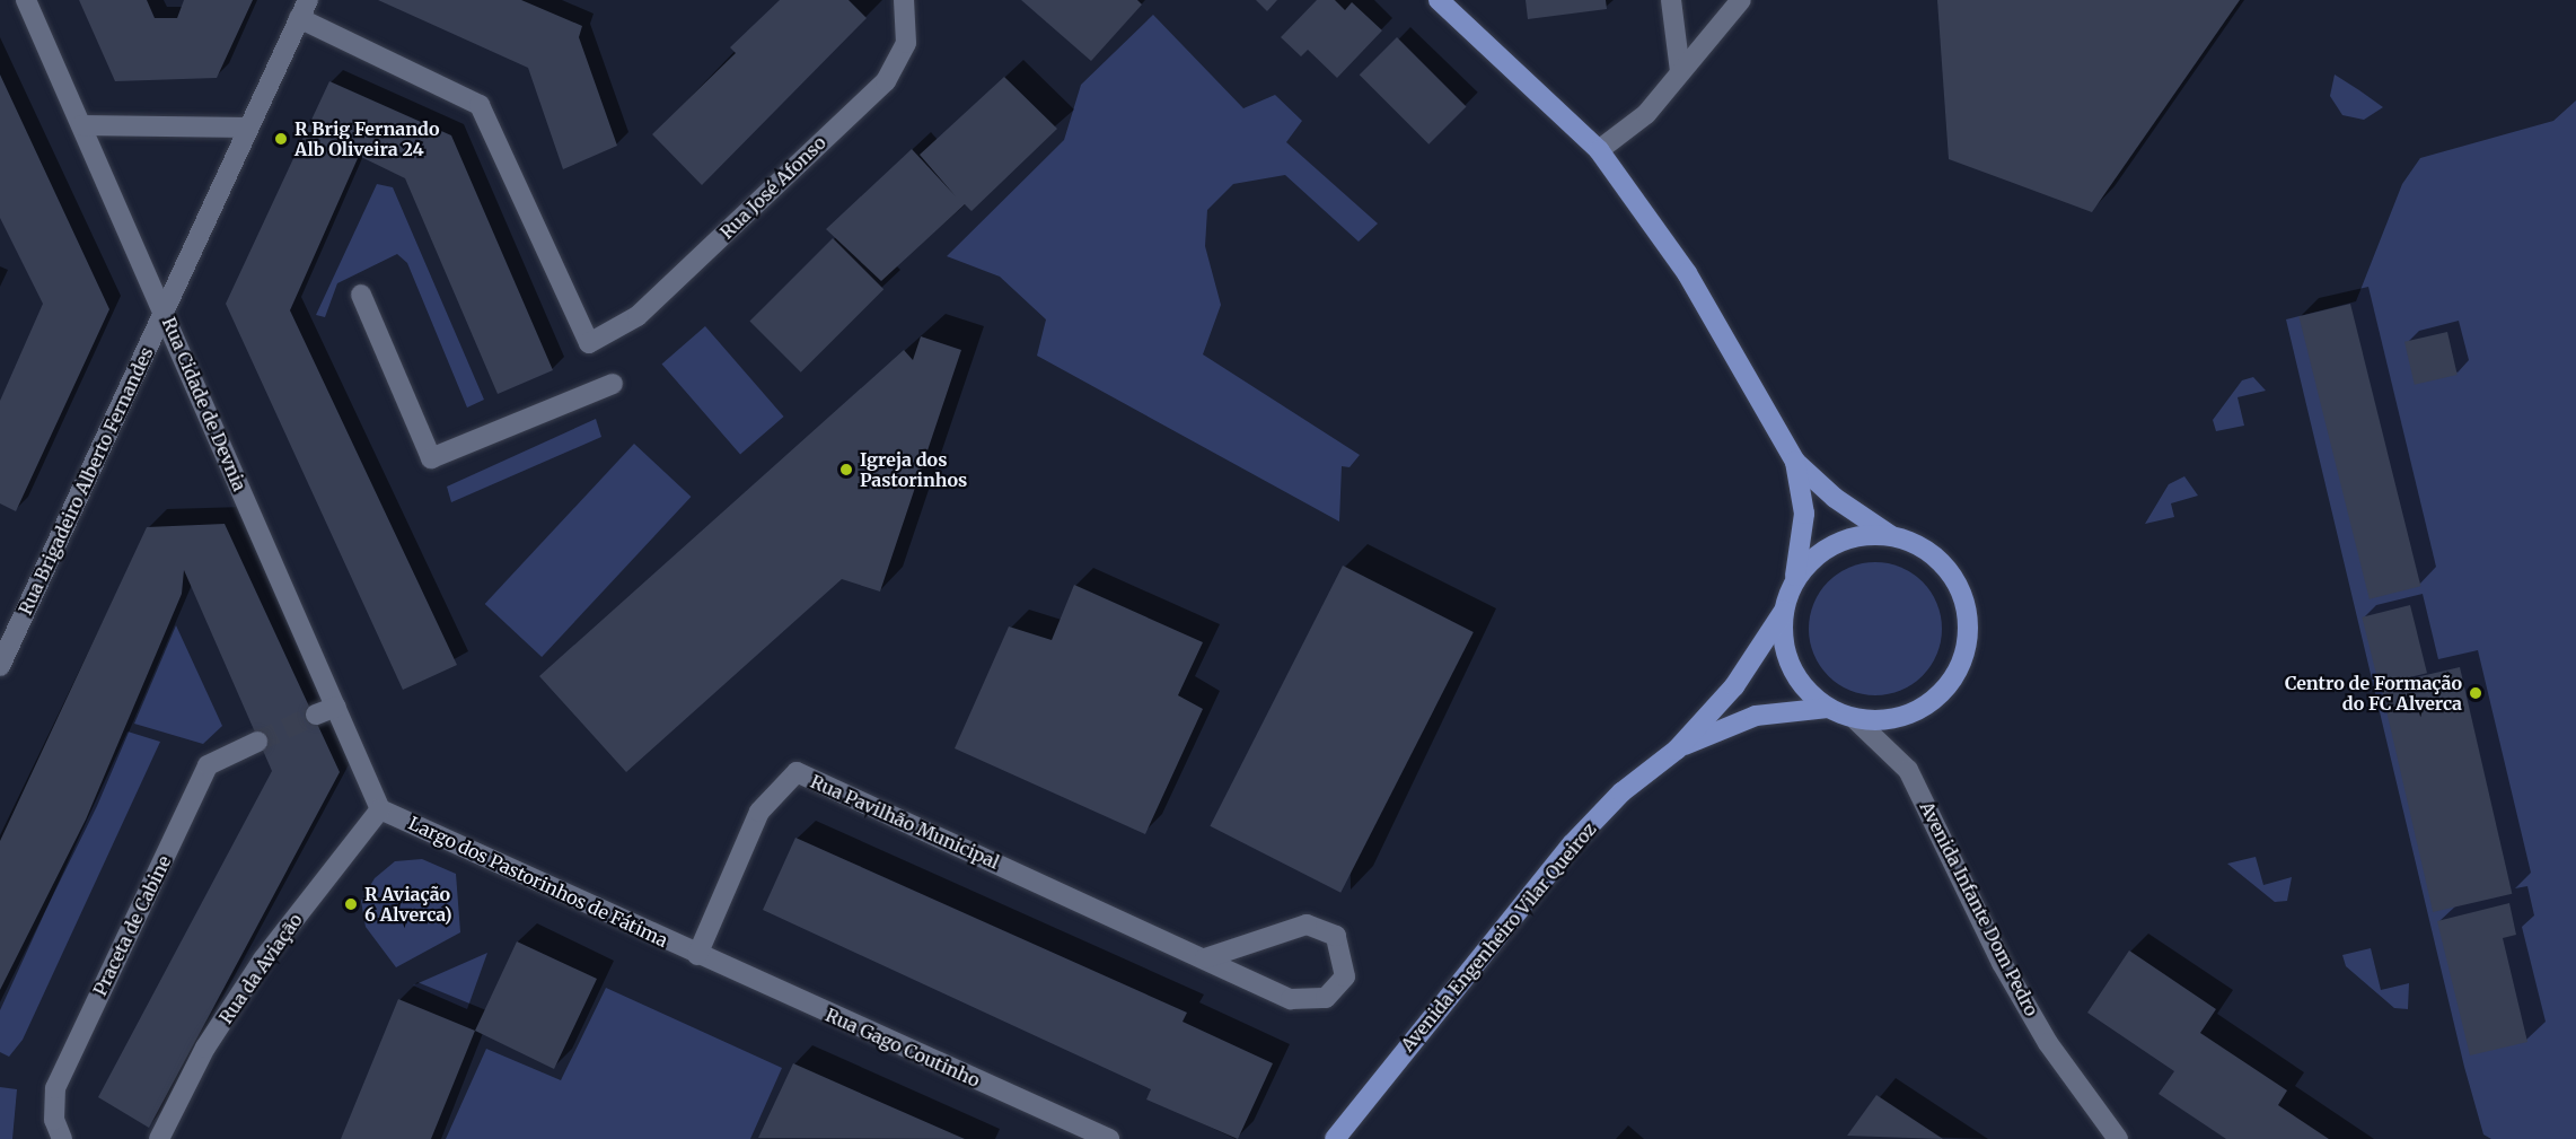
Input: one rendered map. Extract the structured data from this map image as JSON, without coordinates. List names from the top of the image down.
{
  "streets": {
    "main road": ["Avenida Engenheiro Vilar Queiroz"],
    "street": [
      "Rua José Afonso",
      "Rua Cidade de Devnia",
      "Rua Brigadeiro Alberto Fernandes",
      "Rua Pavilhão Municipal",
      "Largo dos Pastorinhos de Fátima",
      "Avenida Infante Dom Pedro",
      "Praceta de Cabine",
      "Rua da Aviação",
      "Rua Gago Coutinho"
    ]
  },
  "crossings": [
    ["Rua José Afonso", "Rua Brigadeiro Alberto Fernandes"],
    ["Rua Cidade de Devnia", "Rua Brigadeiro Alberto Fernandes"],
    ["Rua Cidade de Devnia", "Largo dos Pastorinhos de Fátima"],
    ["Rua Cidade de Devnia", "Rua da Aviação"],
    ["Rua Pavilhão Municipal", "Largo dos Pastorinhos de Fátima"],
    ["Rua Pavilhão Municipal", "Rua Gago Coutinho"],
    ["Largo dos Pastorinhos de Fátima", "Rua da Aviação"],
    ["Largo dos Pastorinhos de Fátima", "Rua Gago Coutinho"],
    ["Avenida Infante Dom Pedro", "Avenida Engenheiro Vilar Queiroz"]
  ],
  "places": [
    "R Brig Fernando Alb Oliveira 24",
    "Igreja dos Pastorinhos",
    "Centro de Formação do FC Alverca",
    "R Aviação 6 Alverca)"
  ]
}
